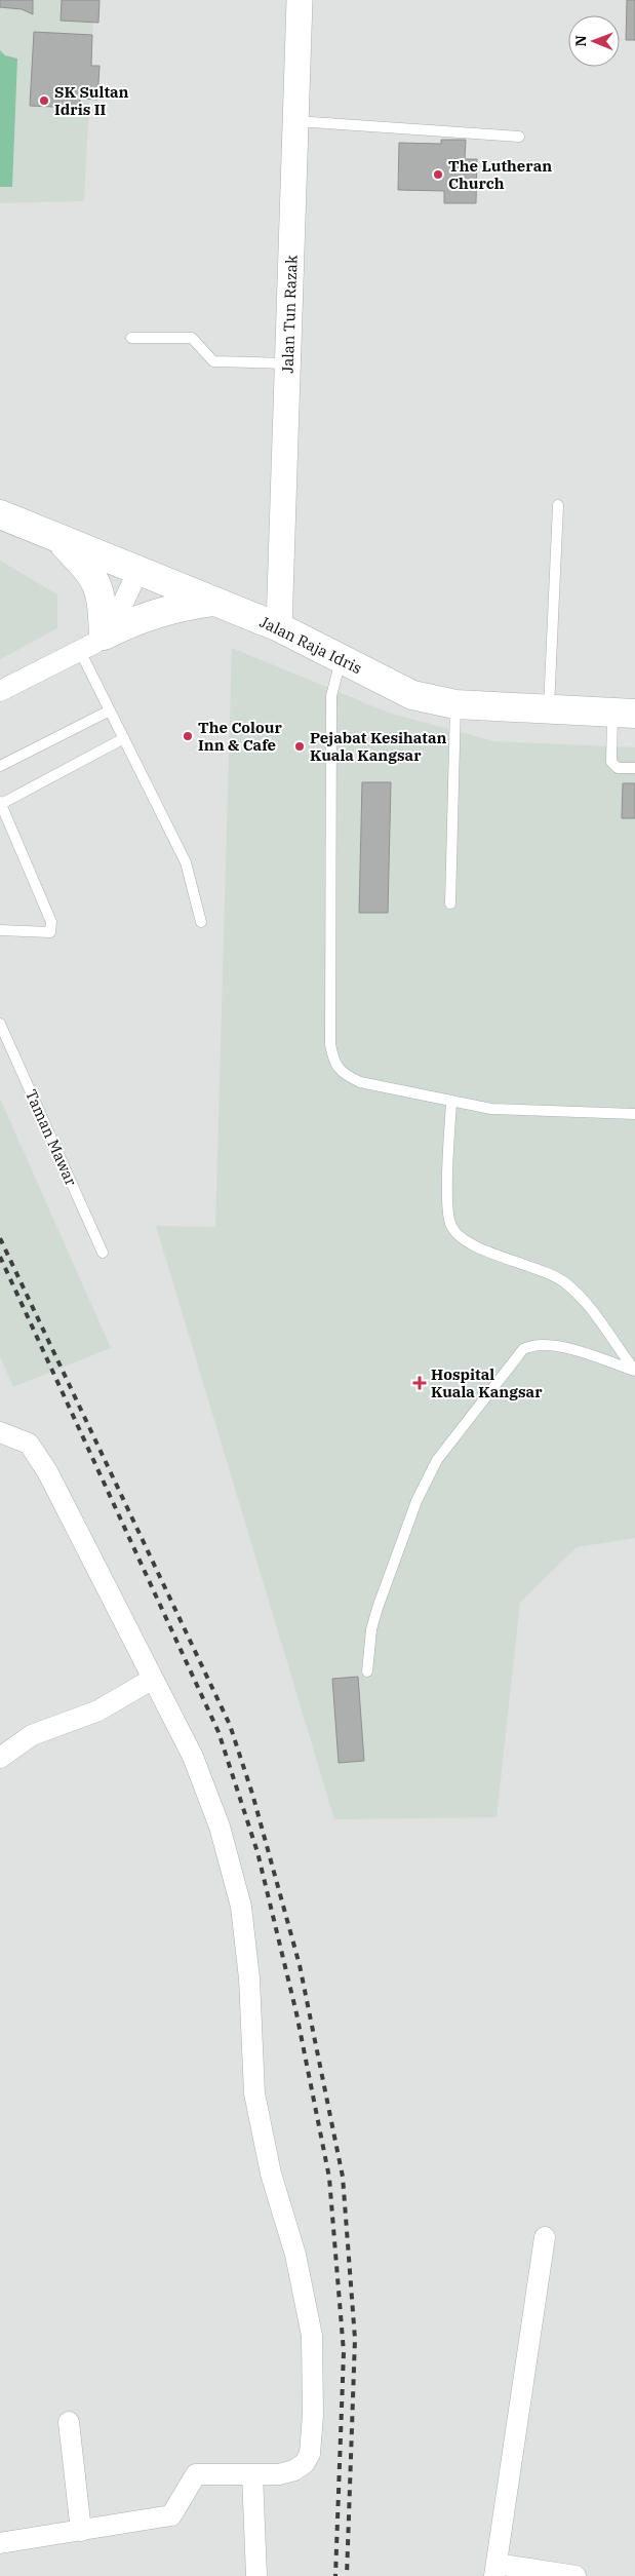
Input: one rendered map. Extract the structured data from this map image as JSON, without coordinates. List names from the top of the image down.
{
  "streets": {
    "main road": ["Jalan Raja Idris"],
    "street": ["Jalan Tun Razak"],
    "lane": ["Taman Mawar"]
  },
  "crossings": [
    ["Jalan Tun Razak", "Jalan Raja Idris"]
  ],
  "places": {
    "other": [
      "SK Sultan Idris II",
      "The Lutheran Church",
      "The Colour Inn & Cafe",
      "Pejabat Kesihatan Kuala Kangsar"
    ],
    "health": ["Hospital Kuala Kangsar"]
  },
  "north": "left"
}
